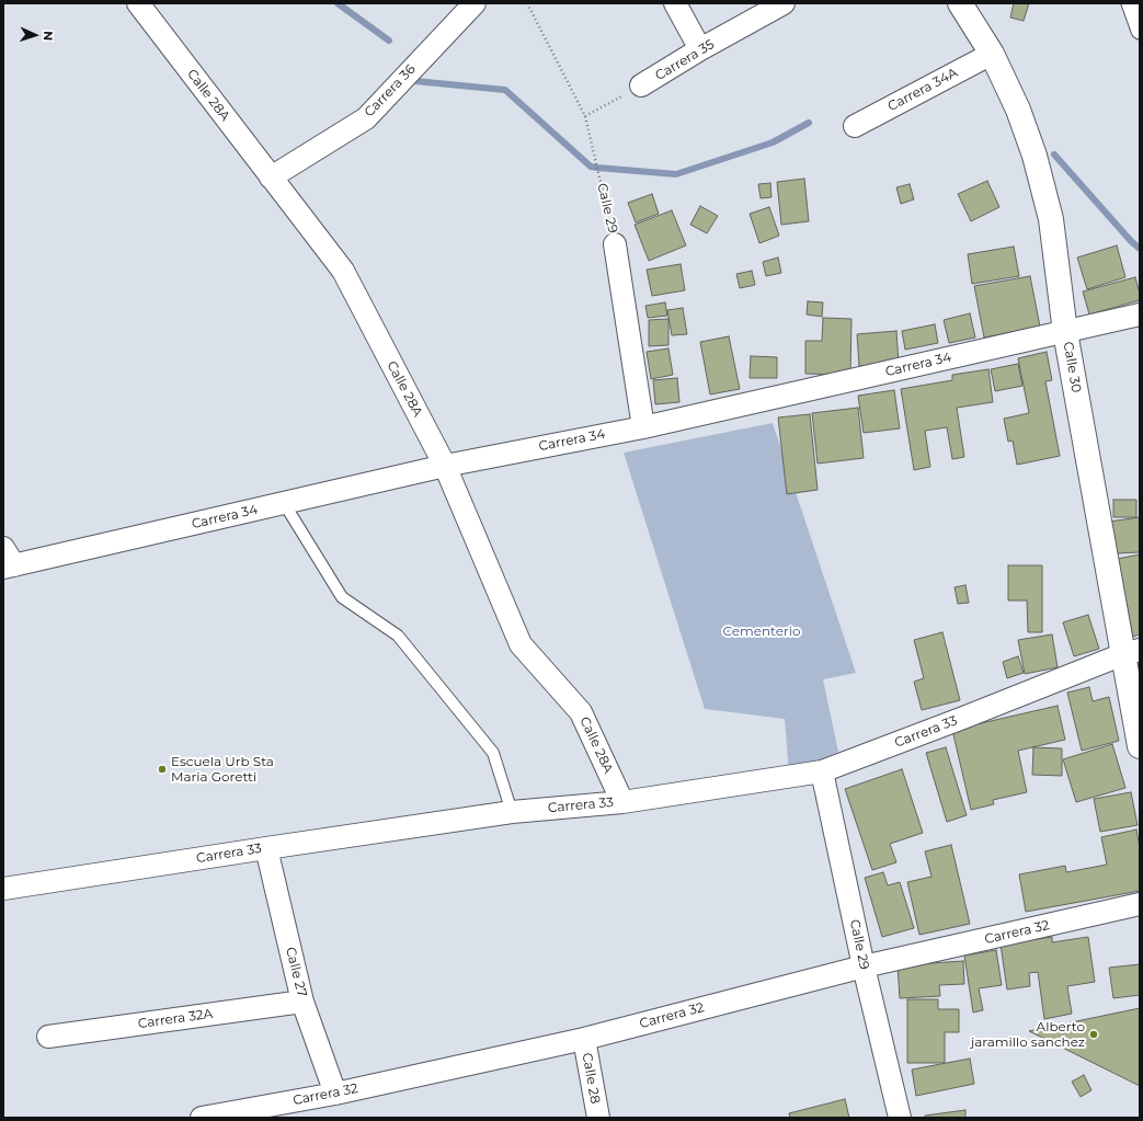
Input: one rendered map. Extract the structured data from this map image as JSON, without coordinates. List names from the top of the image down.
{
  "streets": {
    "main road": ["Calle 30"],
    "street": [
      "Carrera 35",
      "Carrera 34A",
      "Carrera 36",
      "Calle 28A",
      "Calle 29",
      "Carrera 34",
      "Carrera 33",
      "Carrera 32",
      "Calle 27",
      "Carrera 32A",
      "Calle 28"
    ]
  },
  "crossings": [
    ["Carrera 35", "Calle 29"],
    ["Carrera 34A", "Calle 30"],
    ["Carrera 36", "Calle 28A"],
    ["Calle 28A", "Carrera 34"],
    ["Calle 28A", "Carrera 33"],
    ["Calle 29", "Carrera 34"],
    ["Calle 29", "Carrera 33"],
    ["Calle 29", "Carrera 32"],
    ["Carrera 34", "Calle 30"],
    ["Calle 30", "Carrera 33"],
    ["Carrera 33", "Calle 27"],
    ["Carrera 32", "Calle 27"],
    ["Carrera 32", "Calle 28"],
    ["Calle 27", "Carrera 32A"]
  ],
  "parks": ["Cementerio"],
  "places": ["Escuela Urb Sta Maria Goretti", "Alberto jaramillo sanchez"],
  "north": "right"
}
